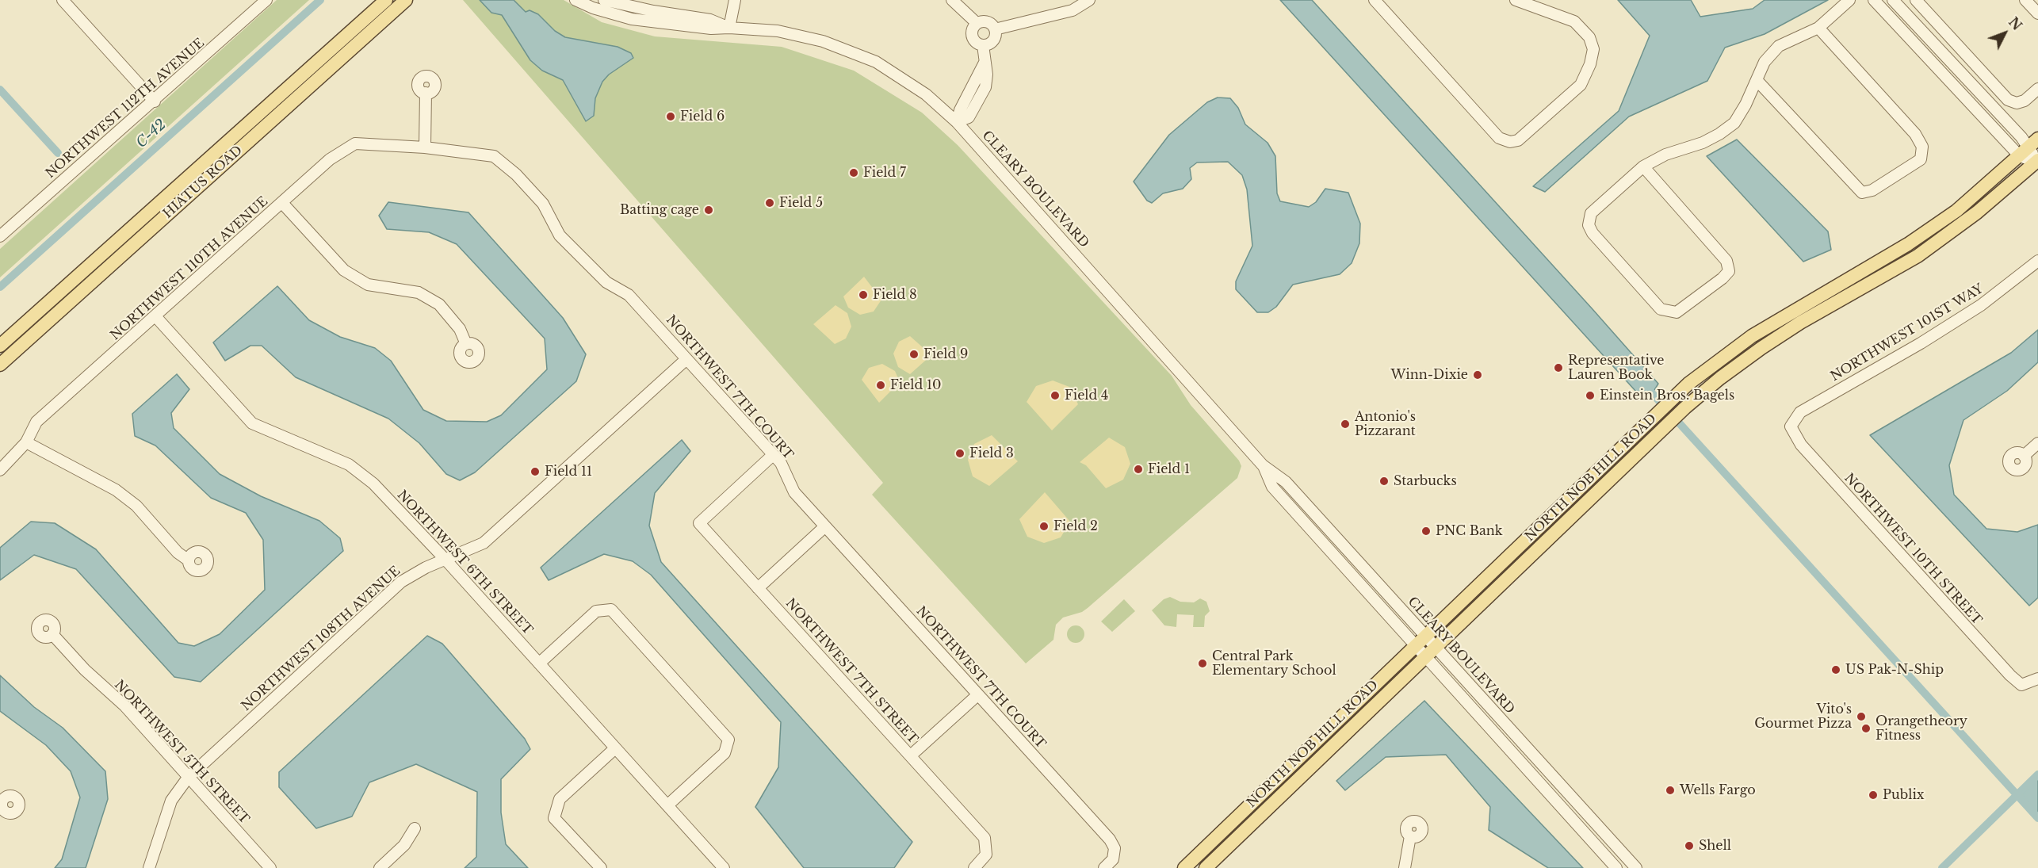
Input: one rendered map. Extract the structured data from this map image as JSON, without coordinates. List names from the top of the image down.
{
  "streets": {
    "main road": ["HIATUS ROAD", "NORTH NOB HILL ROAD"],
    "street": [
      "NORTHWEST 112TH AVENUE",
      "CLEARY BOULEVARD",
      "NORTHWEST 110TH AVENUE",
      "NORTHWEST 101ST WAY",
      "NORTHWEST 7TH COURT",
      "NORTHWEST 10TH STREET",
      "NORTHWEST 6TH STREET",
      "NORTHWEST 108TH AVENUE",
      "NORTHWEST 7TH STREET",
      "NORTHWEST 5TH STREET"
    ]
  },
  "crossings": [
    ["CLEARY BOULEVARD", "NORTH NOB HILL ROAD"],
    ["NORTHWEST 110TH AVENUE", "NORTHWEST 7TH COURT"],
    ["NORTHWEST 110TH AVENUE", "NORTHWEST 6TH STREET"],
    ["NORTHWEST 101ST WAY", "NORTHWEST 10TH STREET"],
    ["NORTHWEST 7TH COURT", "NORTHWEST 108TH AVENUE"],
    ["NORTHWEST 7TH COURT", "NORTHWEST 7TH STREET"],
    ["NORTHWEST 6TH STREET", "NORTHWEST 108TH AVENUE"],
    ["NORTHWEST 108TH AVENUE", "NORTHWEST 5TH STREET"]
  ],
  "water": ["C-42"],
  "places": [
    "Field 6",
    "Field 7",
    "Field 5",
    "Batting cage",
    "Field 8",
    "Field 9",
    "Representative Lauren Book",
    "Winn-Dixie",
    "Field 10",
    "Field 4",
    "Einstein Bros. Bagels",
    "Antonio's Pizzarant",
    "Field 3",
    "Field 1",
    "Field 11",
    "Starbucks",
    "Field 2",
    "PNC Bank",
    "Central Park Elementary School",
    "US Pak-N-Ship",
    "Vito's Gourmet Pizza",
    "Orangetheory Fitness",
    "Wells Fargo",
    "Publix",
    "Shell"
  ],
  "north": "top right"
}
